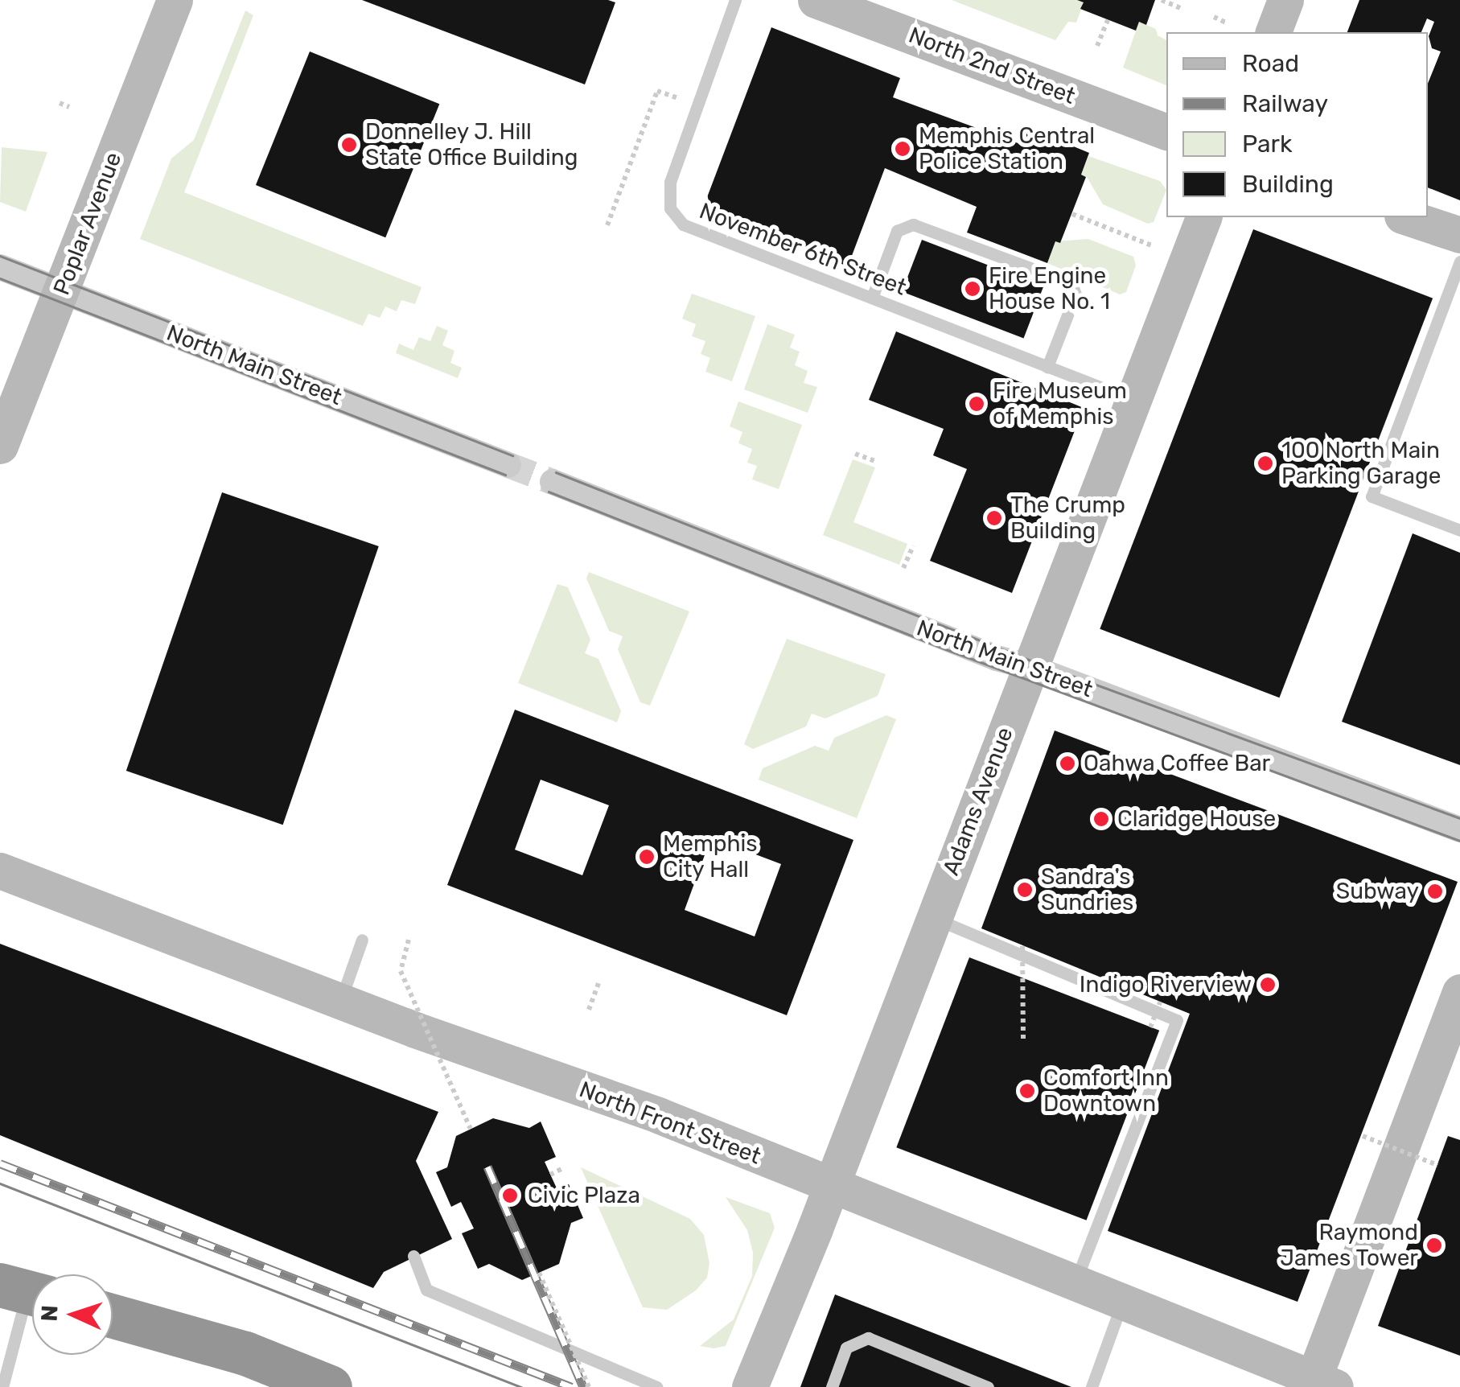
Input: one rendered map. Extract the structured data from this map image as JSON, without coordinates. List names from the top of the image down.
{
  "streets": {
    "street": [
      "North 2nd Street",
      "Poplar Avenue",
      "North Main Street",
      "Adams Avenue",
      "North Front Street"
    ],
    "lane": ["November 6th Street"]
  },
  "crossings": [
    ["Poplar Avenue", "North Main Street"],
    ["November 6th Street", "Adams Avenue"],
    ["North Main Street", "Adams Avenue"],
    ["Adams Avenue", "North Front Street"]
  ],
  "places": [
    "Donnelley J. Hill State Office Building",
    "Memphis Central Police Station",
    "Fire Engine House No. 1",
    "Fire Museum of Memphis",
    "100 North Main Parking Garage",
    "The Crump Building",
    "Oahwa Coffee Bar",
    "Claridge House",
    "Memphis City Hall",
    "Sandra's Sundries",
    "Subway",
    "Indigo Riverview",
    "Comfort Inn Downtown",
    "Civic Plaza",
    "Raymond James Tower"
  ],
  "legend": [
    "Road",
    "Railway",
    "Park",
    "Building"
  ],
  "north": "left"
}
